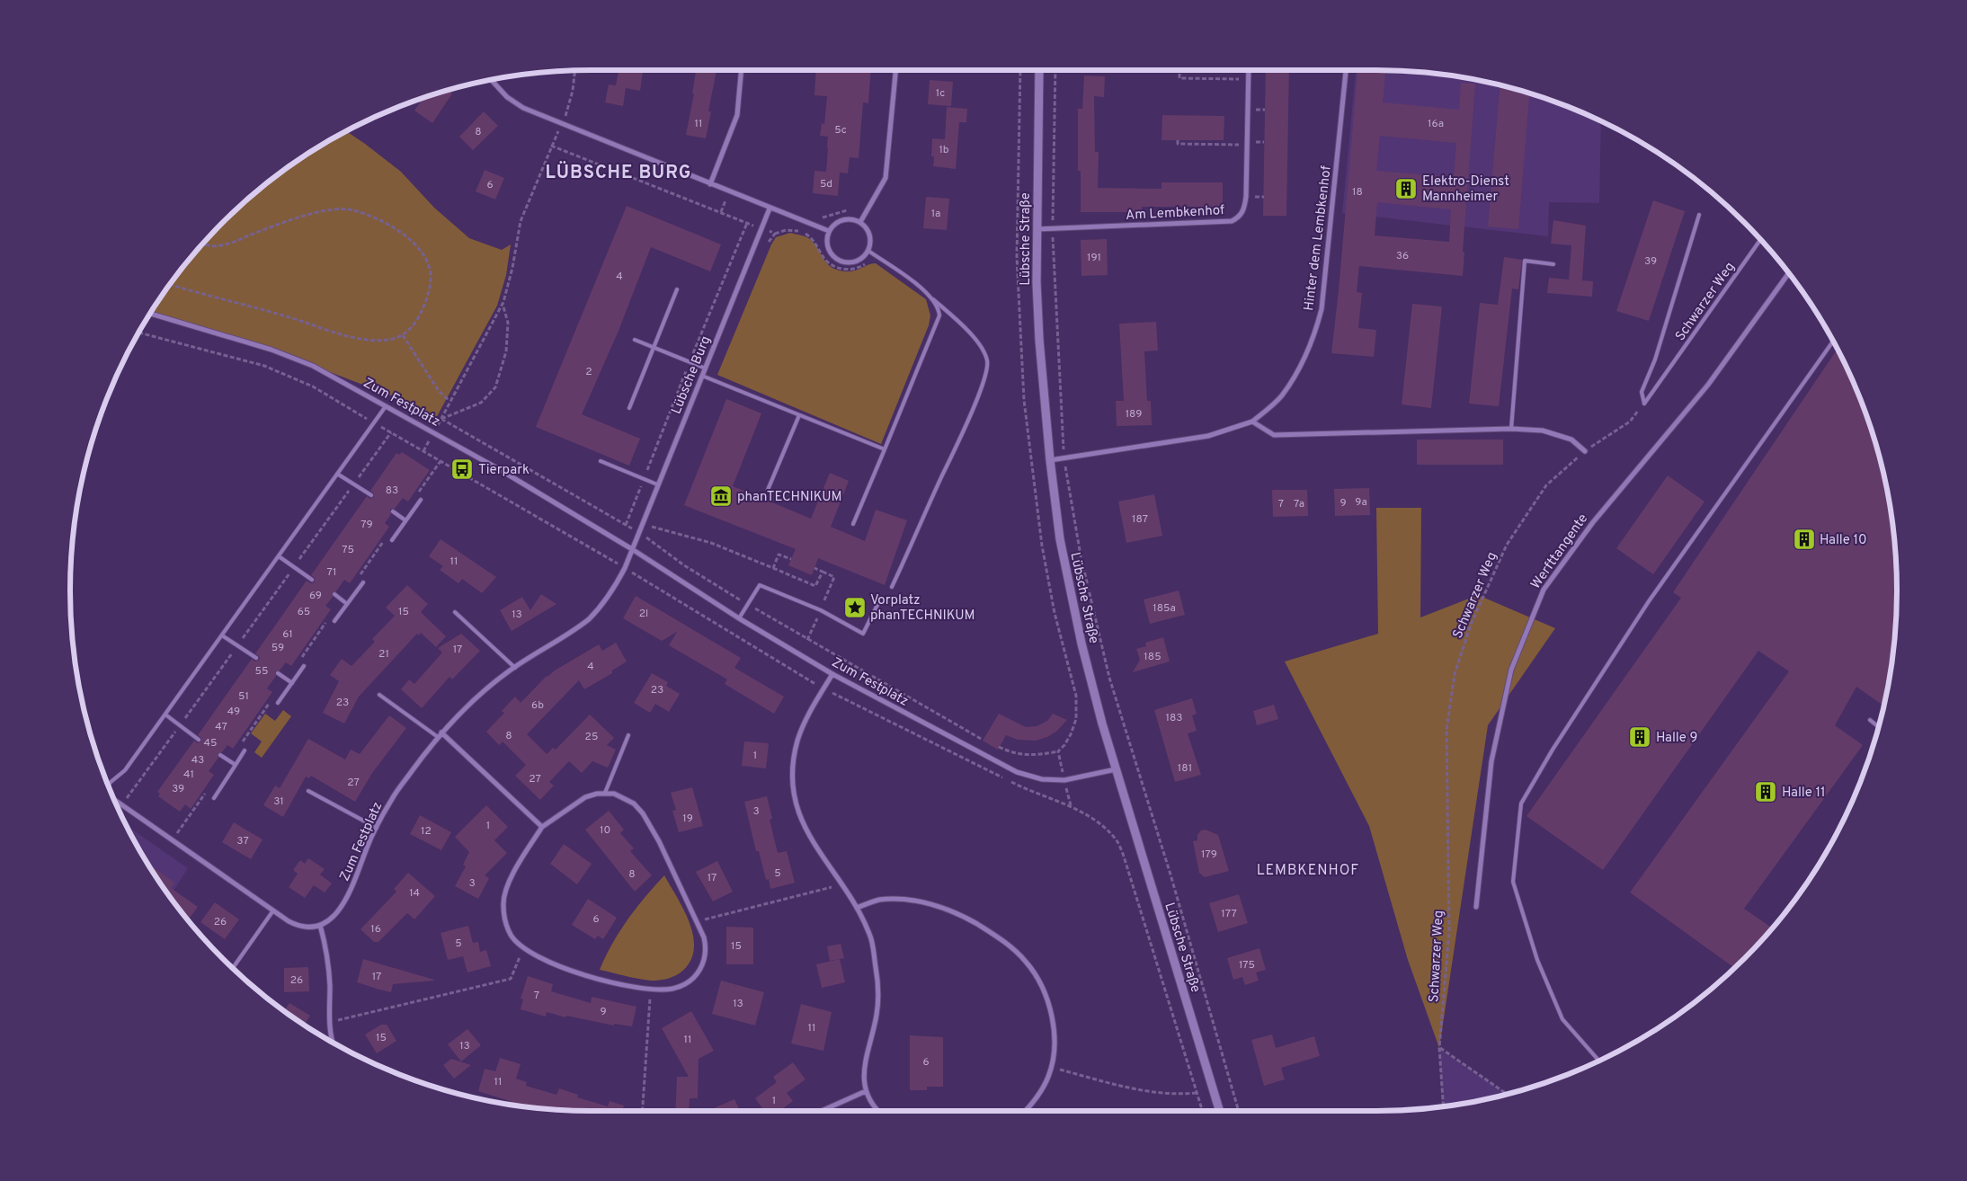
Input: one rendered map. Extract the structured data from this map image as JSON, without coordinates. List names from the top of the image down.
{
  "streets": {
    "street": [
      "Am Lembkenhof",
      "Hinter dem Lembkenhof",
      "Lübsche Straße",
      "Lübsche Burg",
      "Zum Festplatz",
      "Werfttangente"
    ],
    "lane": ["Schwarzer Weg"]
  },
  "crossings": [
    ["Am Lembkenhof", "Lübsche Straße"],
    ["Hinter dem Lembkenhof", "Lübsche Straße"],
    ["Lübsche Straße", "Zum Festplatz"],
    ["Lübsche Burg", "Zum Festplatz"]
  ],
  "districts": ["LÜBSCHE BURG", "LEMBKENHOF"],
  "places": {
    "building": [
      "Elektro-Dienst Mannheimer",
      "Halle 10",
      "Halle 9",
      "Halle 11"
    ],
    "bus stop": ["Tierpark"],
    "museum": ["phanTECHNIKUM"],
    "place": ["Vorplatz phanTECHNIKUM"]
  },
  "house_numbers": [
    "1c",
    "11",
    "16a",
    "5c",
    "8",
    "1b",
    "5d",
    "6",
    "18",
    "1a",
    "36",
    "191",
    "39",
    "4",
    "2",
    "189",
    "83",
    "9a",
    "9",
    "7",
    "7a",
    "187",
    "79",
    "75",
    "11",
    "71",
    "69",
    "185a",
    "65",
    "15",
    "2l",
    "13",
    "61",
    "59",
    "17",
    "21",
    "185",
    "4",
    "55",
    "23",
    "51",
    "23",
    "6b",
    "49",
    "183",
    "47",
    "8",
    "25",
    "45",
    "1",
    "43",
    "181",
    "41",
    "27",
    "27",
    "39",
    "31",
    "3",
    "19",
    "1",
    "10",
    "12",
    "37",
    "179",
    "5",
    "8",
    "17",
    "3",
    "14",
    "177",
    "6",
    "26",
    "16",
    "5",
    "15",
    "175",
    "17",
    "26",
    "7",
    "13",
    "9",
    "11",
    "15",
    "11",
    "13",
    "6",
    "11",
    "1"
  ]
}
